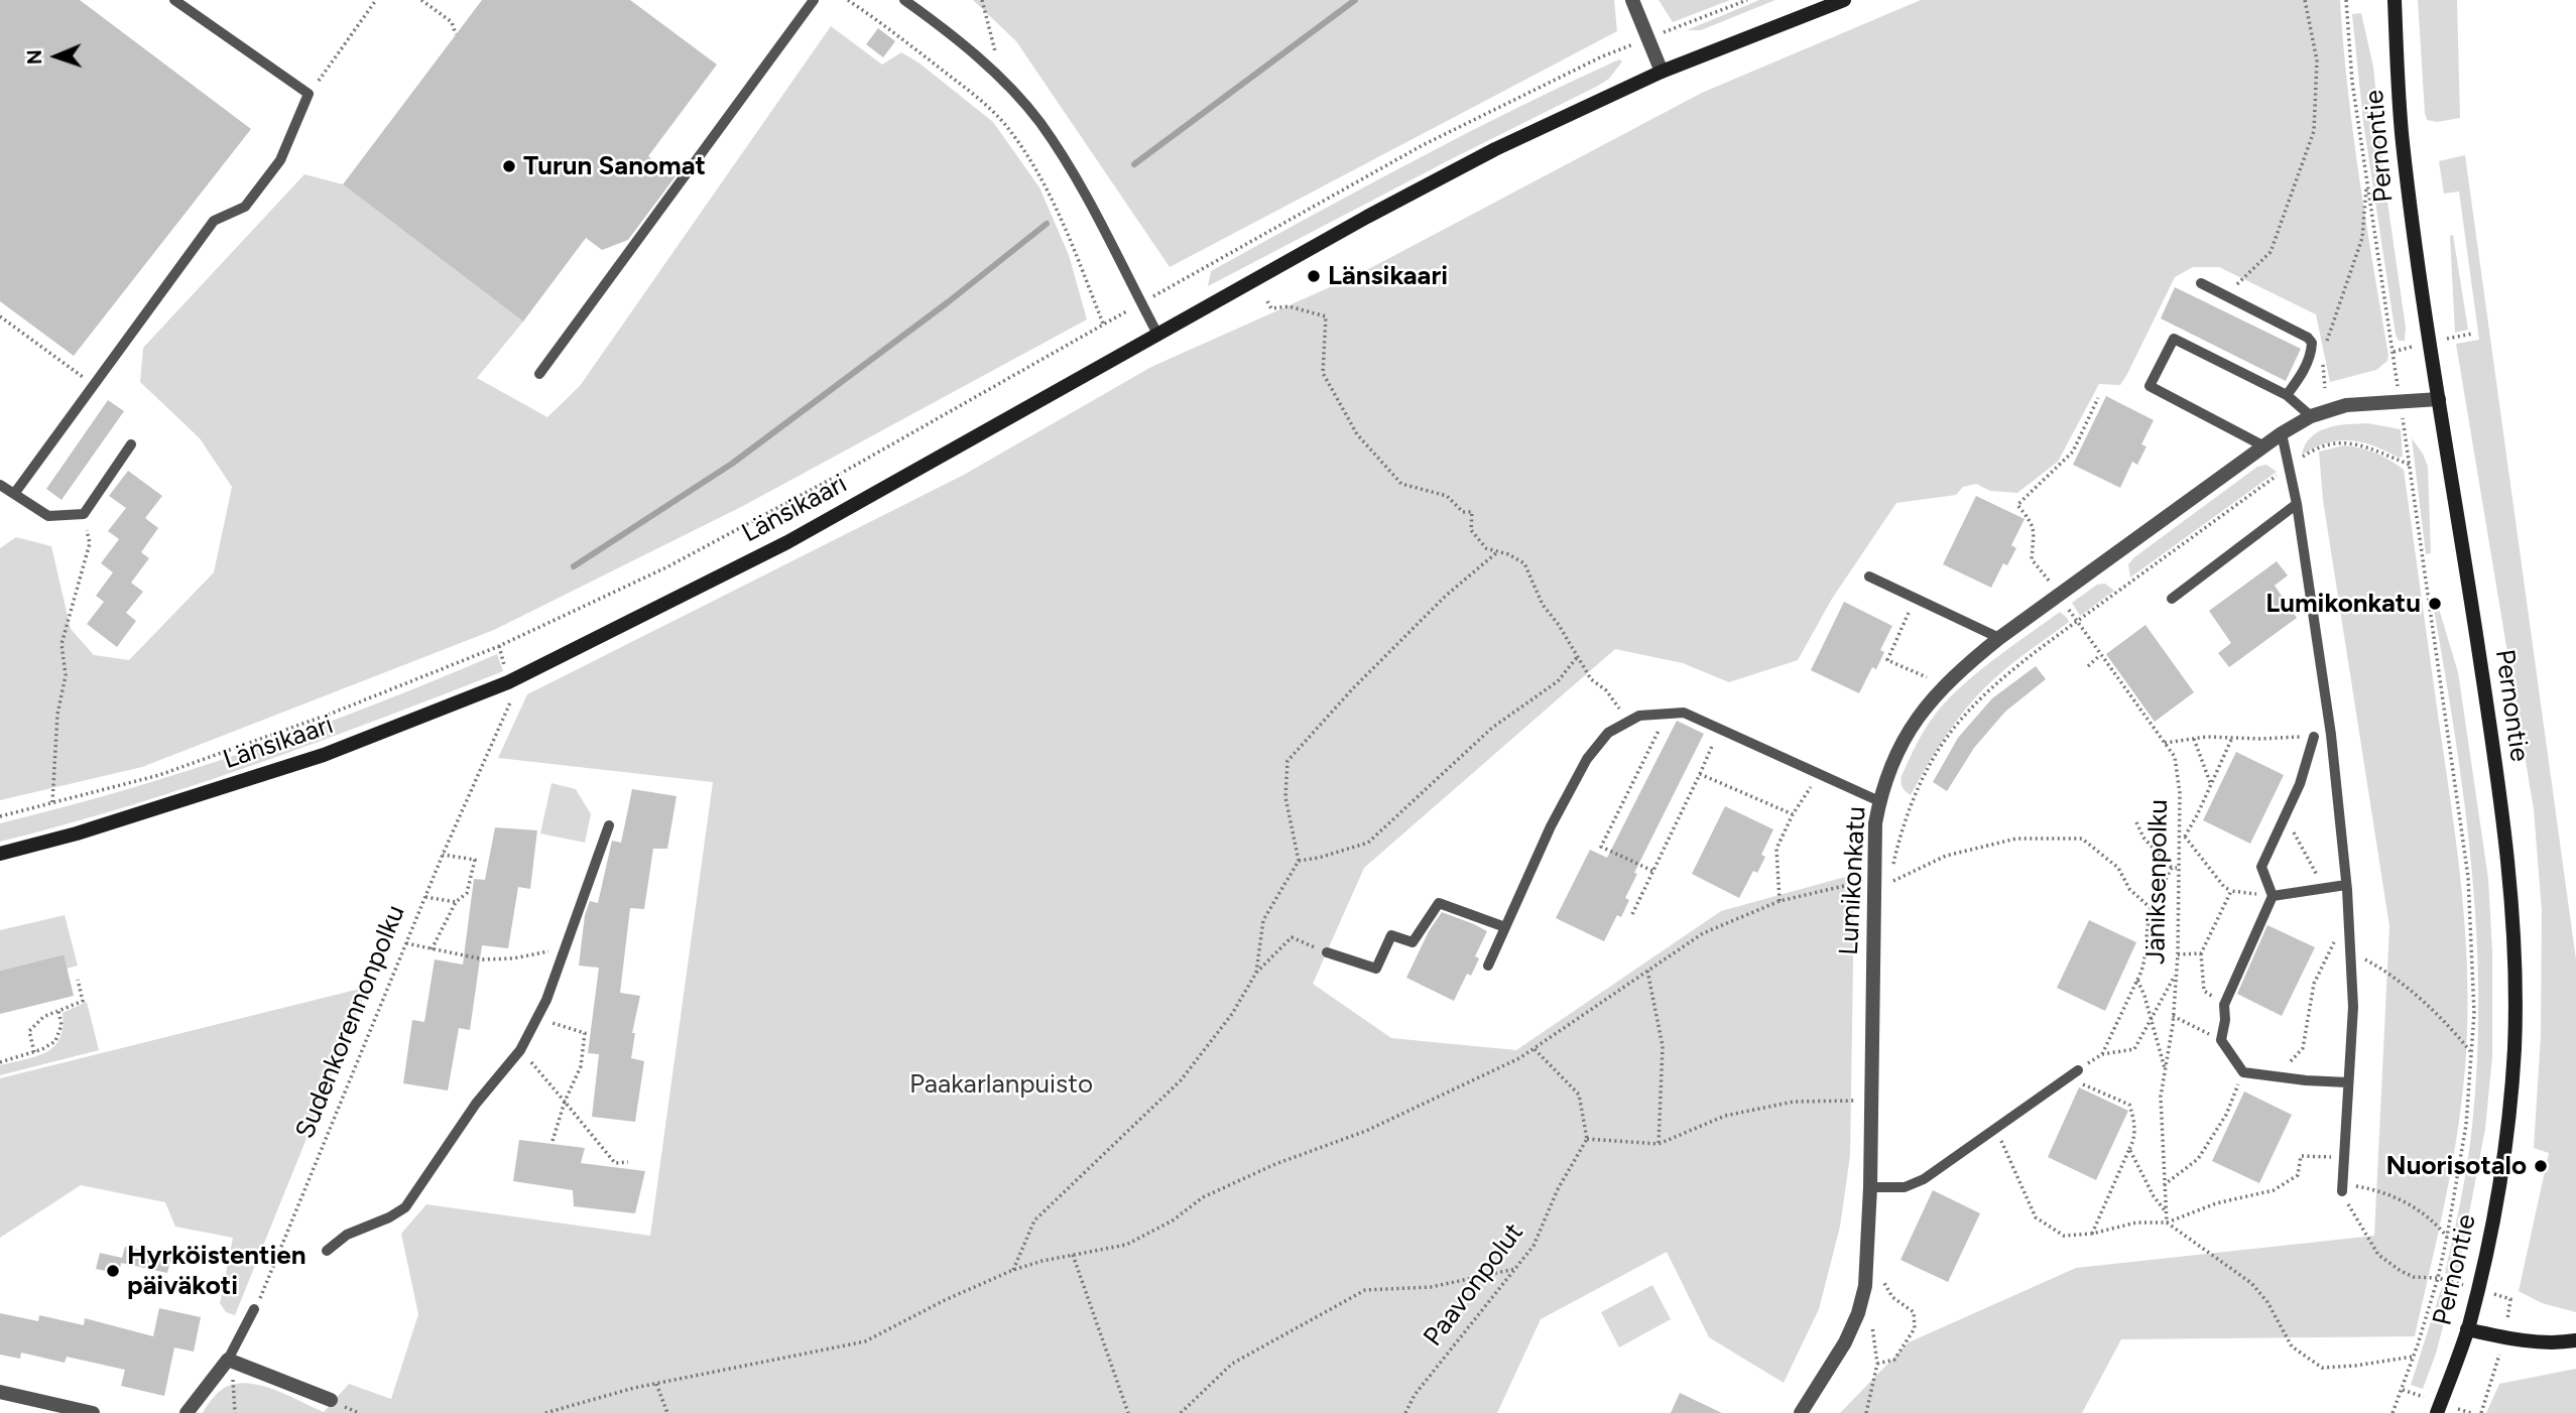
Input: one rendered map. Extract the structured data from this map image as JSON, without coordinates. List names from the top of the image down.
{
  "streets": {
    "street": ["Pernontie", "Länsikaari", "Lumikonkatu"],
    "path": ["Jäniksenpolku", "Sudenkorennonpolku", "Paavonpolut"]
  },
  "crossings": [
    ["Pernontie", "Lumikonkatu"],
    ["Lumikonkatu", "Jäniksenpolku"]
  ],
  "parks": ["Paakarlanpuisto"],
  "places": [
    "Turun Sanomat",
    "Länsikaari",
    "Lumikonkatu",
    "Nuorisotalo",
    "Hyrköistentien päiväkoti"
  ],
  "north": "left"
}
